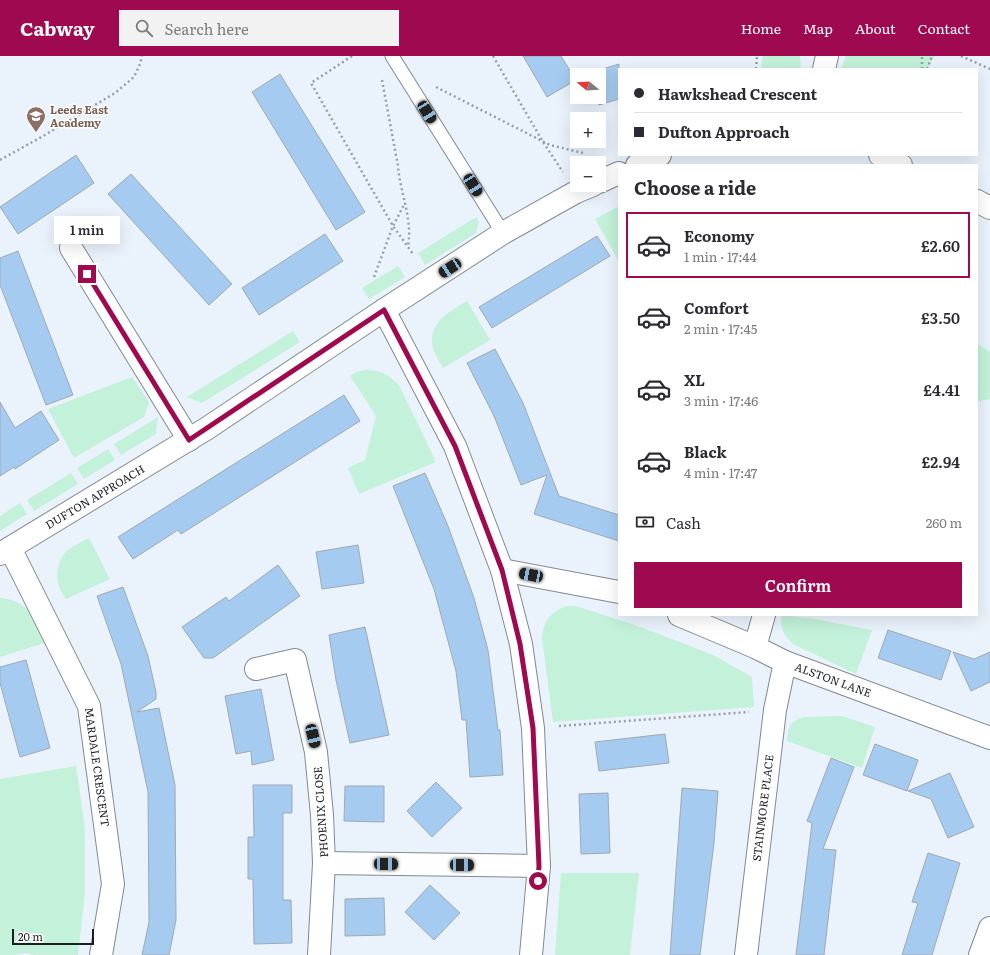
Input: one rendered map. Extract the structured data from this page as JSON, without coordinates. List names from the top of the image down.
{
  "streets": {
    "street": [
      "DUFTON APPROACH",
      "ALSTON LANE",
      "MARDALE CRESCENT",
      "STAINMORE PLACE",
      "PHOENIX CLOSE"
    ]
  },
  "crossings": [
    ["DUFTON APPROACH", "MARDALE CRESCENT"],
    ["ALSTON LANE", "STAINMORE PLACE"]
  ],
  "places": {
    "school or university": ["Leeds East Academy"]
  },
  "scale_bar": "20 m",
  "north": "left",
  "page": {
    "header": "Cabway",
    "search": "Search here",
    "nav": [
      "Home",
      "Map",
      "About",
      "Contact"
    ],
    "map_buttons": ["+", "−"],
    "banner": ["Hawkshead Crescent", "Dufton Approach"],
    "heading": "Choose a ride",
    "list": [
      {
        "name": "Economy",
        "note": "1 min · 17:44",
        "value": "£2.60"
      },
      {
        "name": "Comfort",
        "note": "2 min · 17:45",
        "value": "£3.50"
      },
      {
        "name": "XL",
        "note": "3 min · 17:46",
        "value": "£4.41"
      },
      {
        "name": "Black",
        "note": "4 min · 17:47",
        "value": "£2.94"
      }
    ],
    "bubble": "1 min",
    "pay": ["Cash", "260 m"],
    "buttons": "Confirm",
    "scale": "20 m"
  }
}
